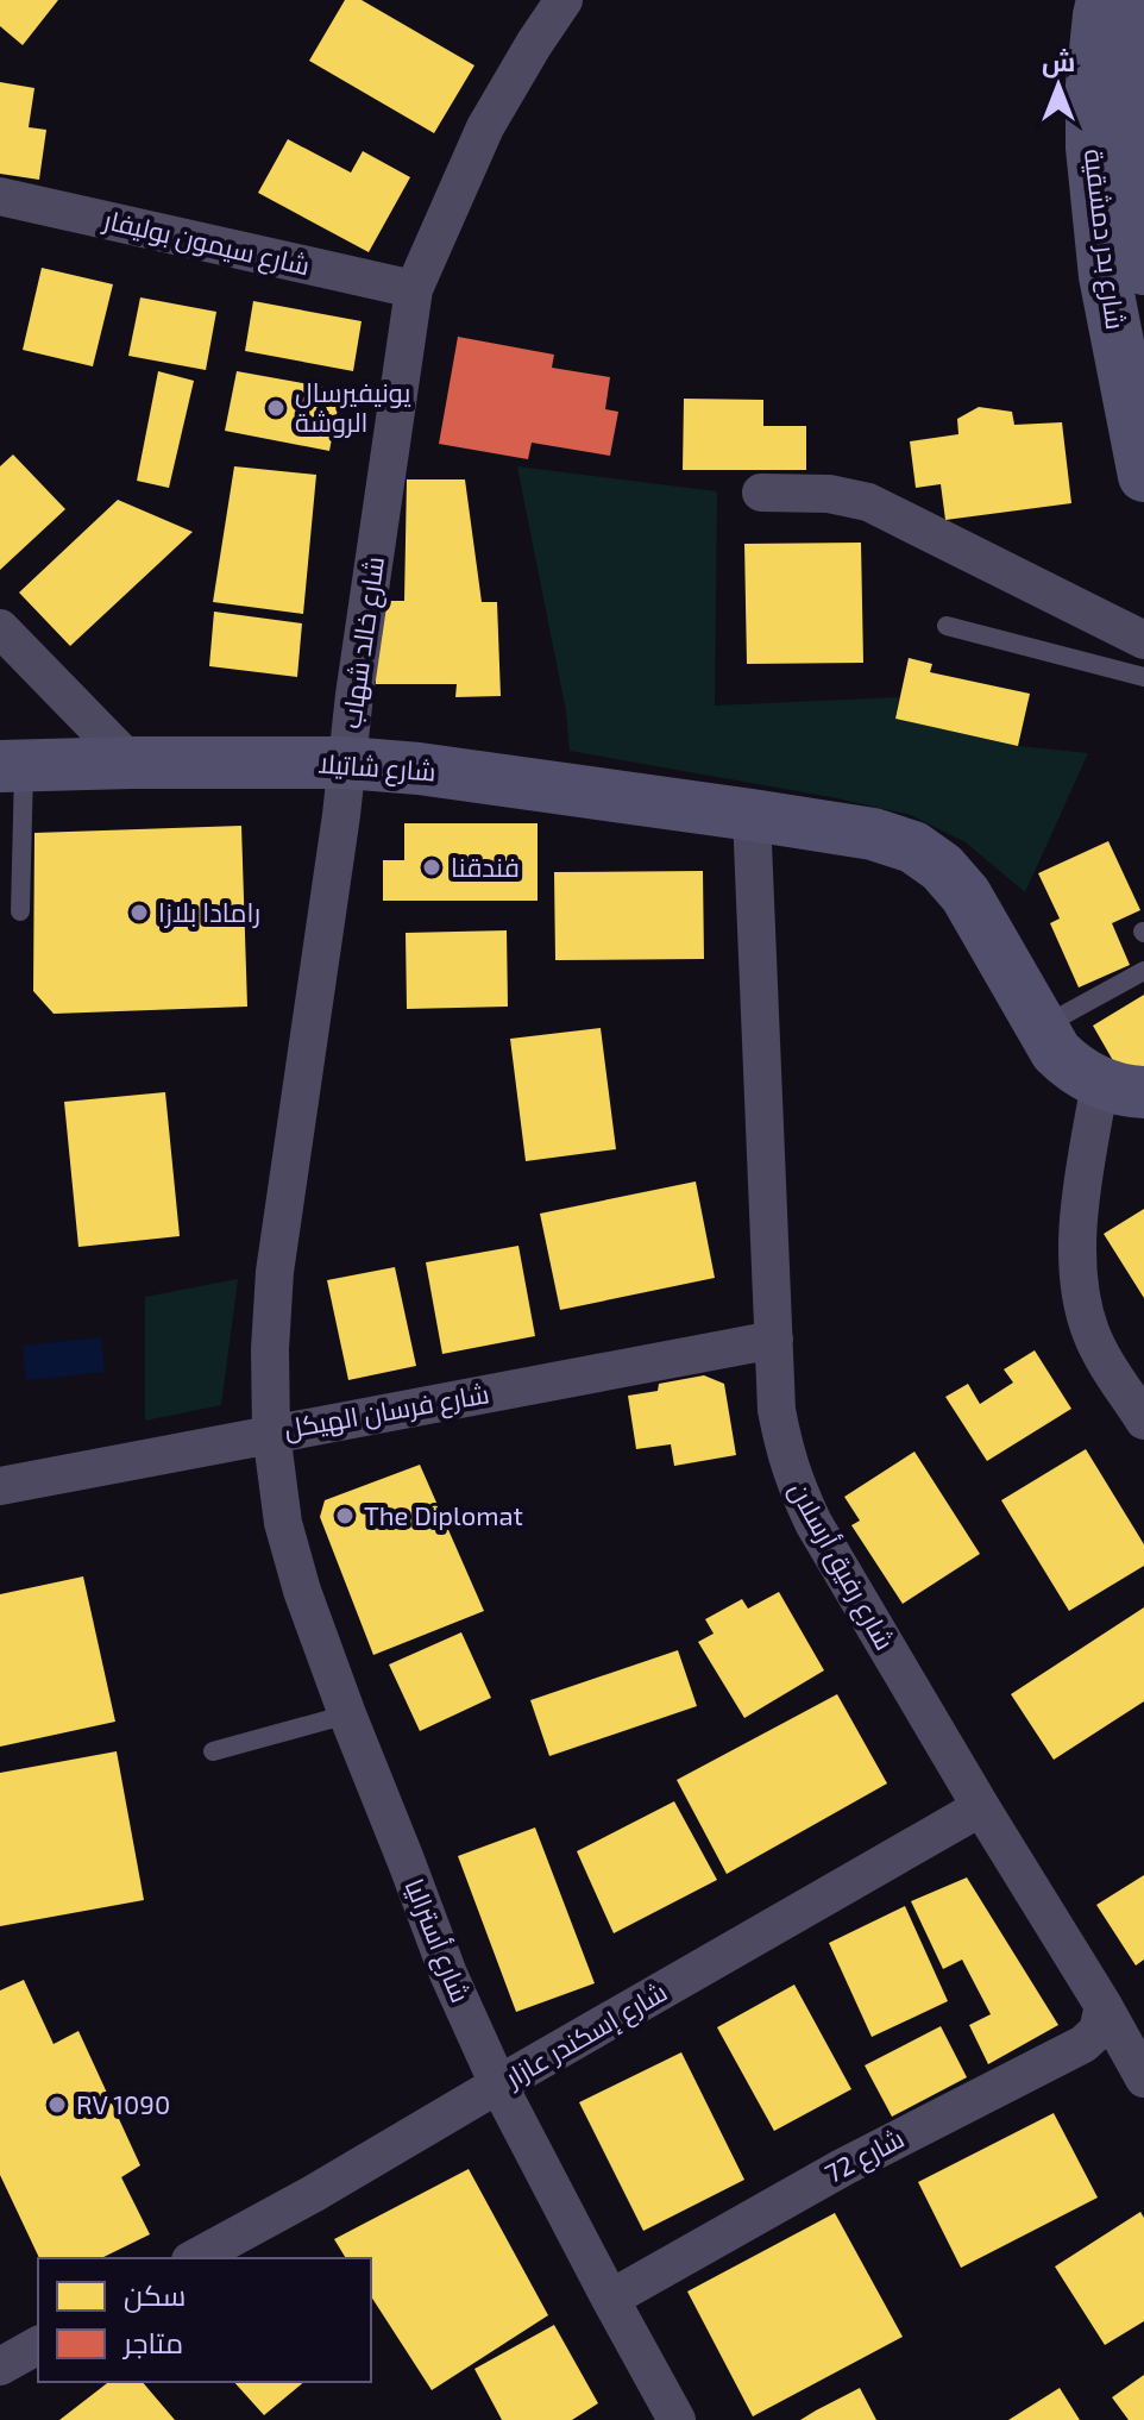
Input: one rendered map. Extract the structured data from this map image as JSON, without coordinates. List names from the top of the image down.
{
  "streets": {
    "main road": ["شارع بدر دمشقية", "شارع شاتيلا"],
    "street": [
      "شارع سيمون بوليفار",
      "شارع خالد شهاب",
      "شارع فرسان الهيكل",
      "شارع رفيق أرسلان",
      "شارع أستراليا",
      "شارع إسكندر عازار",
      "شارع 72"
    ]
  },
  "crossings": [
    ["شارع سيمون بوليفار", "شارع خالد شهاب"],
    ["شارع خالد شهاب", "شارع شاتيلا"],
    ["شارع خالد شهاب", "شارع فرسان الهيكل"],
    ["شارع خالد شهاب", "شارع أستراليا"],
    ["شارع شاتيلا", "شارع رفيق أرسلان"],
    ["شارع فرسان الهيكل", "شارع رفيق أرسلان"],
    ["شارع فرسان الهيكل", "شارع أستراليا"],
    ["شارع رفيق أرسلان", "شارع إسكندر عازار"],
    ["شارع رفيق أرسلان", "شارع 72"],
    ["شارع أستراليا", "شارع إسكندر عازار"],
    ["شارع أستراليا", "شارع 72"]
  ],
  "places": [
    "يونيفيرسال الروشة",
    "فندقنا",
    "رامادا بلازا",
    "The Diplomat",
    "RV 1090"
  ],
  "legend": ["سكن", "متاجر"],
  "north": "top"
}
